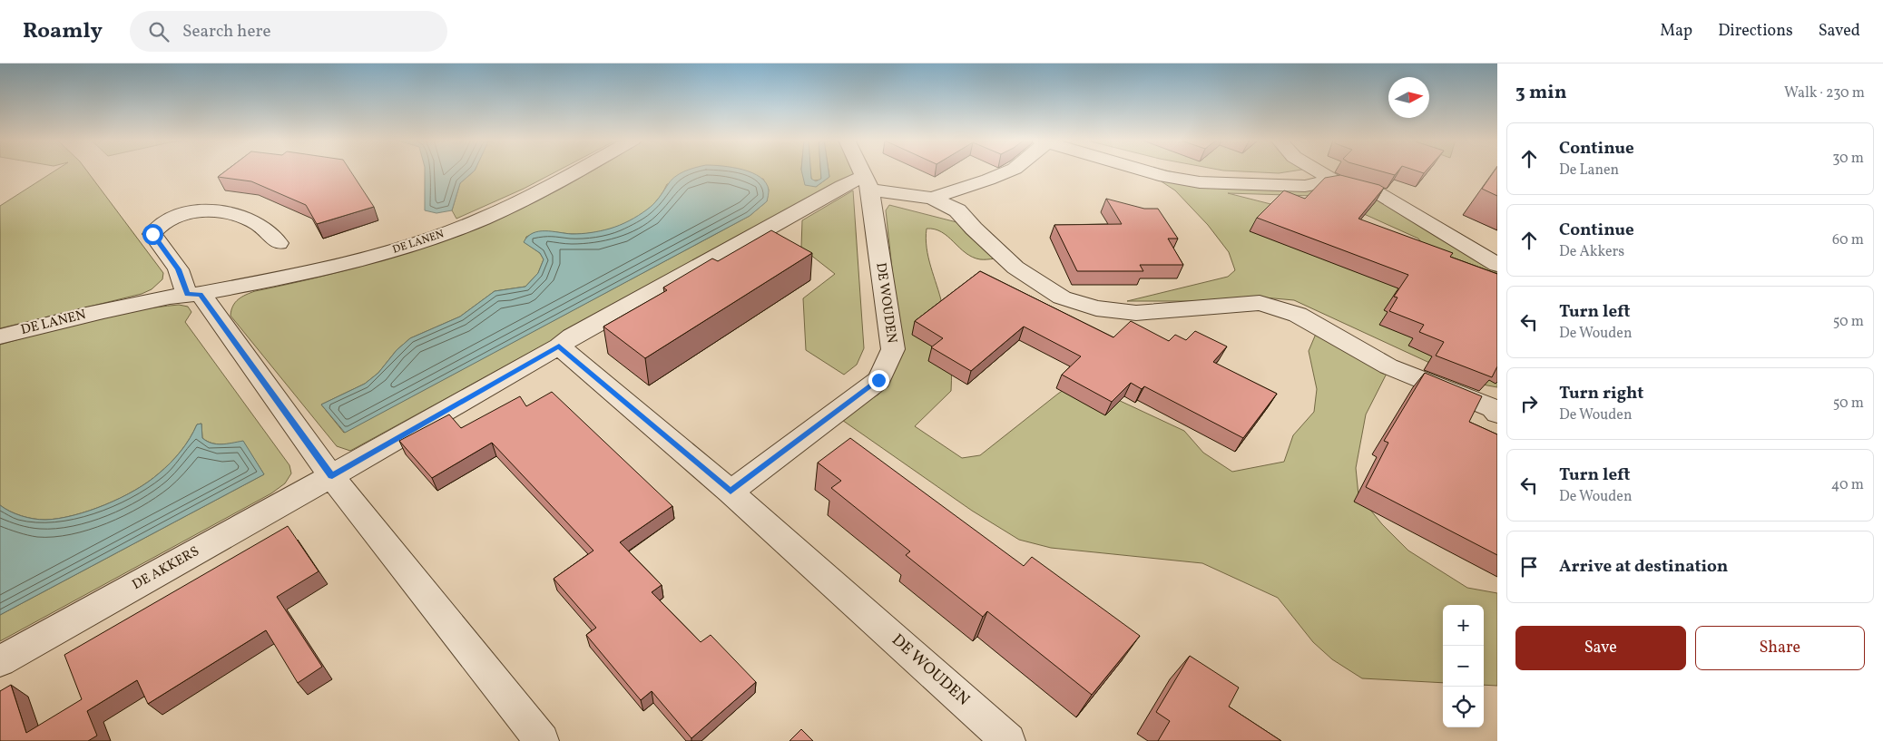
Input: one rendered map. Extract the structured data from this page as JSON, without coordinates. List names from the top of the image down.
{
  "streets": {
    "street": ["DE LANEN", "DE WOUDEN", "DE AKKERS"]
  },
  "north": "right",
  "page": {
    "header": "Roamly",
    "search": "Search here",
    "nav": ["Map", "Directions", "Saved"],
    "heading": ["3 min", "Walk · 230 m"],
    "list": [
      ["Continue", "De Lanen", "30 m"],
      ["Continue", "De Akkers", "60 m"],
      ["Turn left", "De Wouden", "50 m"],
      ["Turn right", "De Wouden", "50 m"],
      ["Turn left", "De Wouden", "40 m"],
      "Arrive at destination"
    ],
    "map_buttons": ["+", "−"],
    "buttons": ["Save", "Share"]
  }
}
